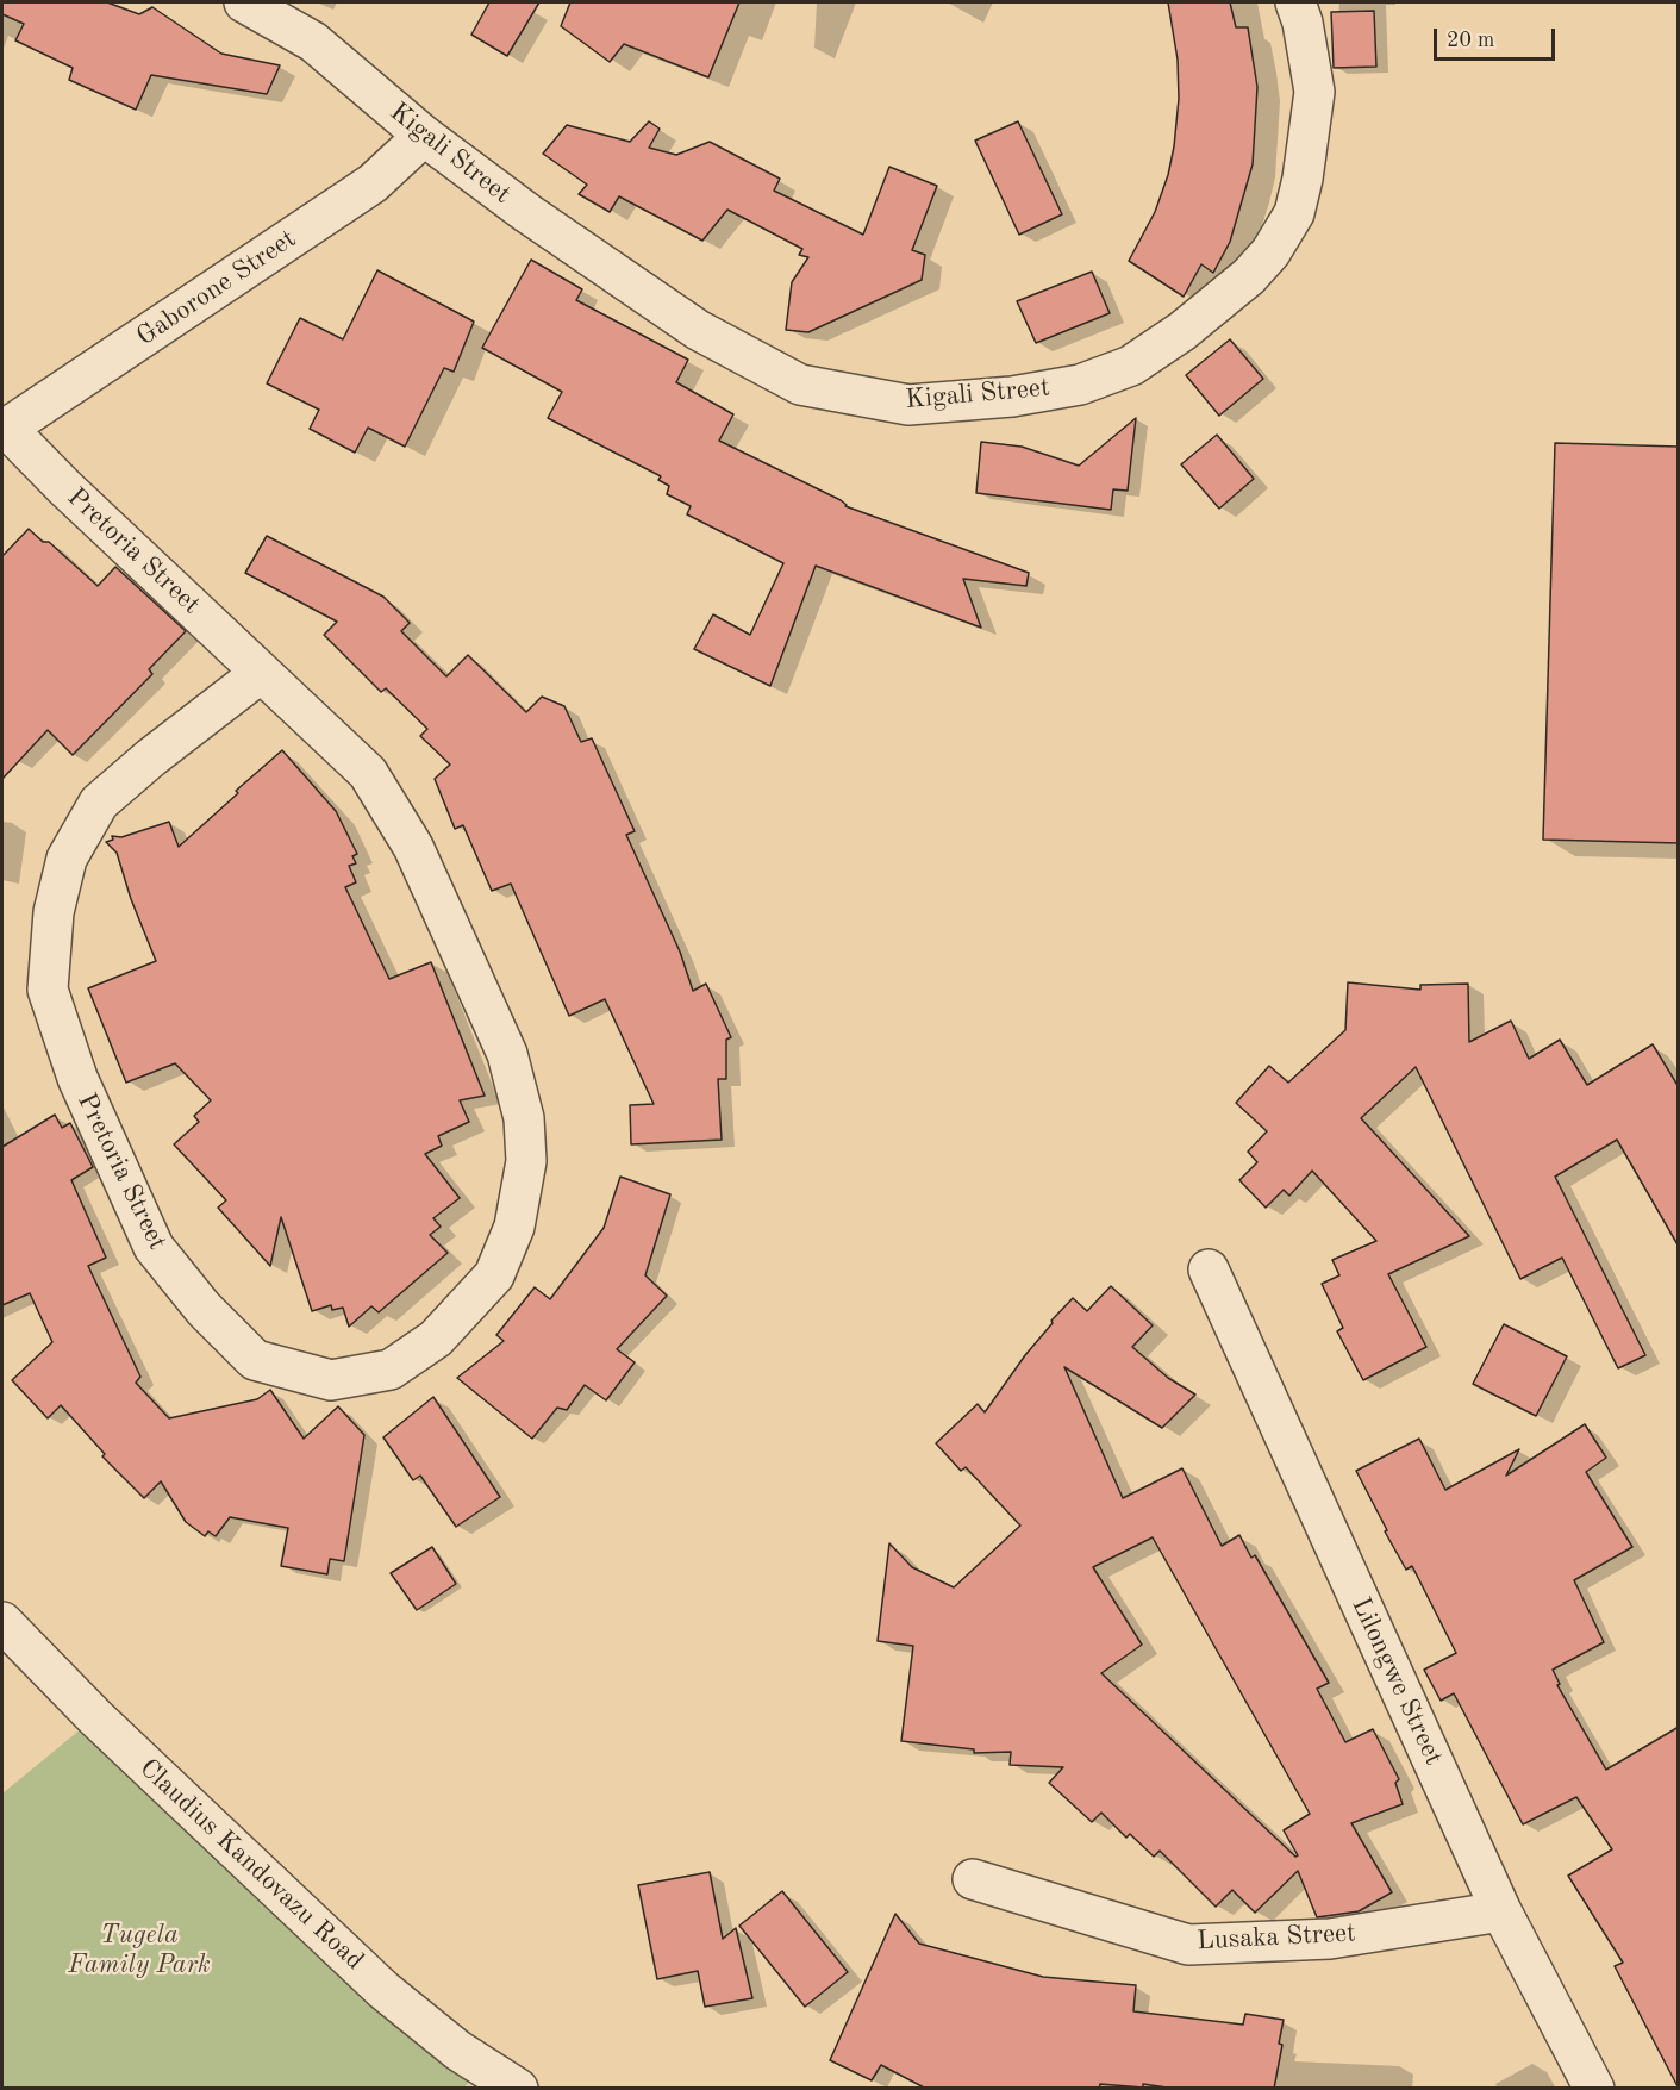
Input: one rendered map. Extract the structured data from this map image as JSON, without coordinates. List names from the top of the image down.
{
  "streets": {
    "street": [
      "Kigali Street",
      "Gaborone Street",
      "Pretoria Street",
      "Lilongwe Street",
      "Claudius Kandovazu Road",
      "Lusaka Street"
    ]
  },
  "crossings": [
    ["Kigali Street", "Gaborone Street"],
    ["Gaborone Street", "Pretoria Street"],
    ["Lilongwe Street", "Lusaka Street"]
  ],
  "parks": ["Tugela Family Park"],
  "scale_bar": "20 m"
}
